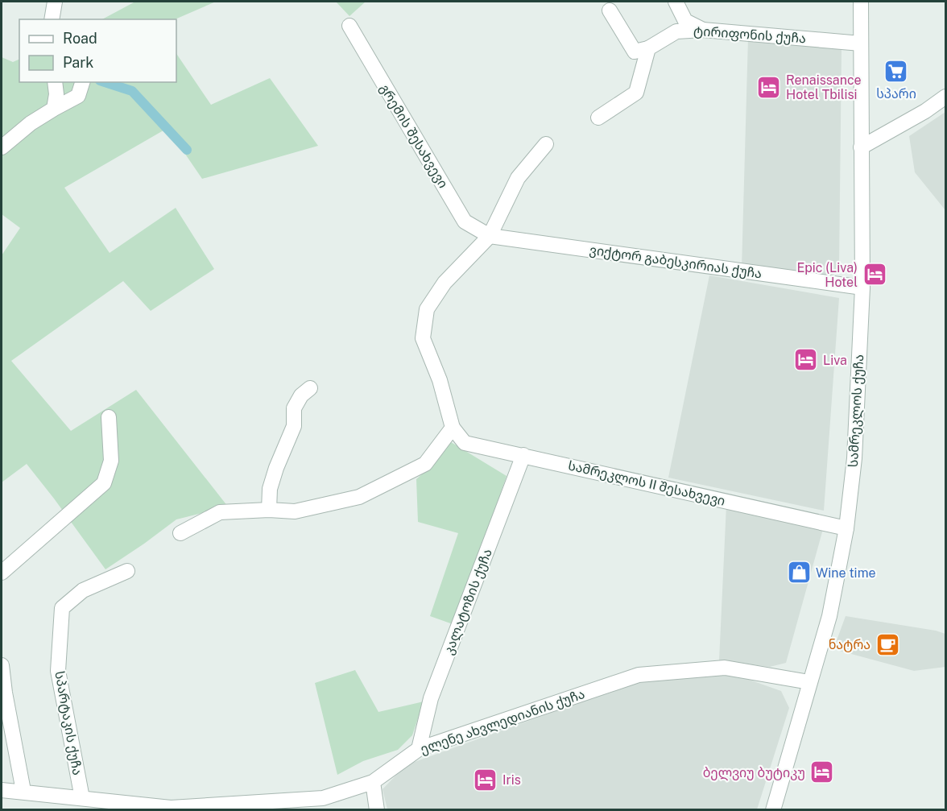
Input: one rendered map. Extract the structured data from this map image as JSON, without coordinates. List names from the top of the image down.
{
  "streets": {
    "street": [
      "ტირიფონის ქუჩა",
      "გრემის შესახვევი",
      "ვიქტორ გაბესკირიას ქუჩა",
      "სამრეკლოს ქუჩა",
      "სამრეკლოს II შესახვევი",
      "კალატოზის ქუჩა",
      "ელენე ახვლედიანის ქუჩა",
      "სპარტაკის ქუჩა"
    ]
  },
  "crossings": [
    ["ტირიფონის ქუჩა", "სამრეკლოს ქუჩა"],
    ["გრემის შესახვევი", "ვიქტორ გაბესკირიას ქუჩა"],
    ["ვიქტორ გაბესკირიას ქუჩა", "სამრეკლოს ქუჩა"],
    ["სამრეკლოს ქუჩა", "სამრეკლოს II შესახვევი"],
    ["სამრეკლოს ქუჩა", "ელენე ახვლედიანის ქუჩა"],
    ["სამრეკლოს II შესახვევი", "კალატოზის ქუჩა"],
    ["კალატოზის ქუჩა", "ელენე ახვლედიანის ქუჩა"],
    ["ელენე ახვლედიანის ქუჩა", "სპარტაკის ქუჩა"]
  ],
  "places": {
    "supermarket": ["სპარი"],
    "hotel": [
      "Renaissance Hotel Tbilisi",
      "Epic (Liva) Hotel",
      "Liva",
      "ბელვიუ ბუტიკუ",
      "Iris"
    ],
    "shop": ["Wine time"],
    "cafe": ["ნატრა"]
  },
  "legend": ["Road", "Park"]
}
